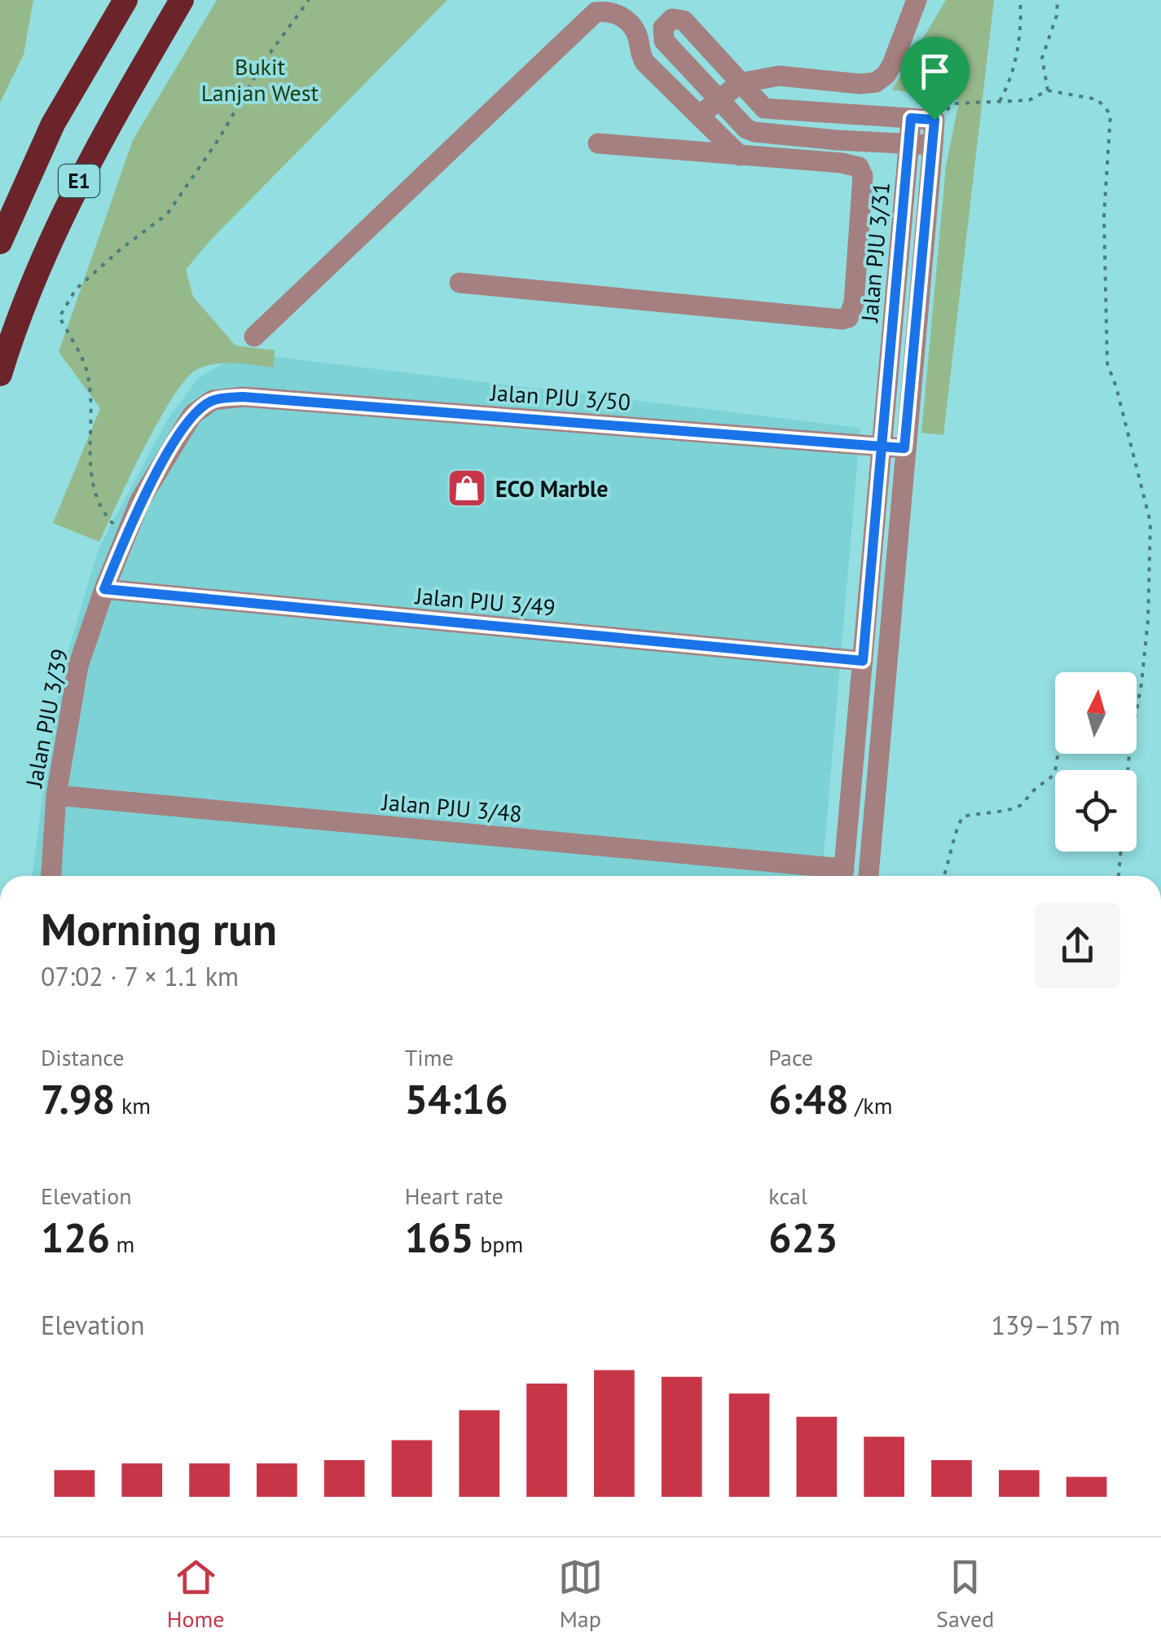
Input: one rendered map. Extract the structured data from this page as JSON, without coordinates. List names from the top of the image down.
{
  "streets": {
    "highway": ["E1"],
    "street": [
      "Jalan PJU 3/31",
      "Jalan PJU 3/50",
      "Jalan PJU 3/49",
      "Jalan PJU 3/39",
      "Jalan PJU 3/48"
    ]
  },
  "crossings": [
    ["Jalan PJU 3/31", "Jalan PJU 3/50"],
    ["Jalan PJU 3/31", "Jalan PJU 3/49"],
    ["Jalan PJU 3/50", "Jalan PJU 3/39"],
    ["Jalan PJU 3/49", "Jalan PJU 3/39"],
    ["Jalan PJU 3/39", "Jalan PJU 3/48"]
  ],
  "parks": ["Bukit Lanjan West"],
  "places": {
    "shop": ["ECO Marble"]
  },
  "north": "top",
  "page": {
    "heading": ["Morning run", "07:02 · 7 × 1.1 km"],
    "stats": [
      ["Distance", "7.98 km"],
      ["Time", "54:16"],
      ["Pace", "6:48 /km"],
      ["Elevation", "126 m"],
      ["Heart rate", "165 bpm"],
      ["kcal", "623"]
    ],
    "chart": ["Elevation", "139–157 m"],
    "tabs": ["Home", "Map", "Saved"]
  }
}
